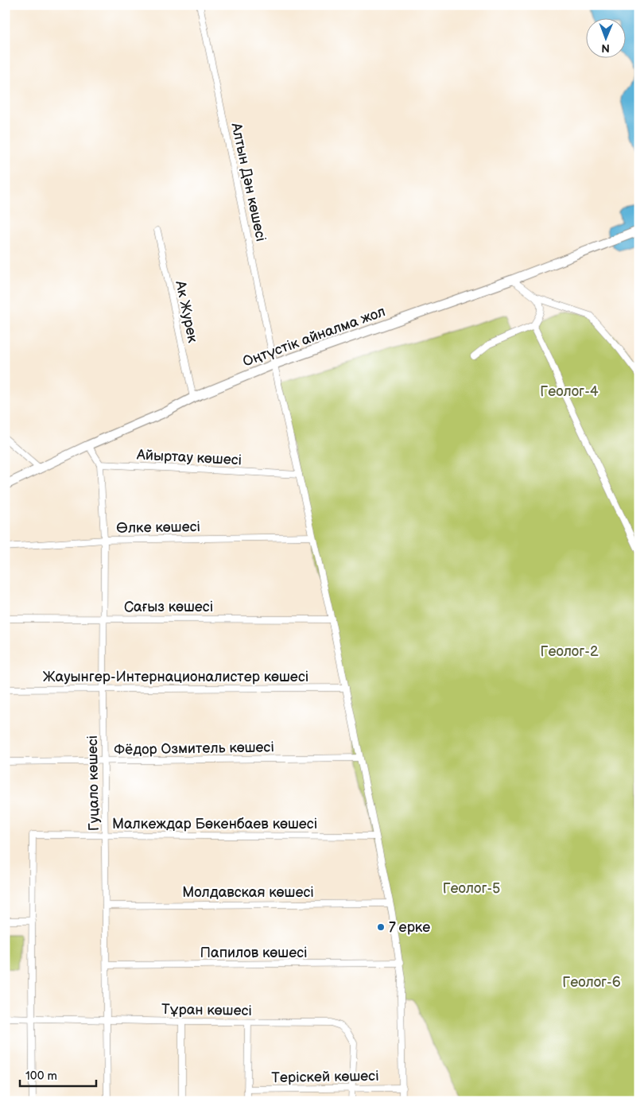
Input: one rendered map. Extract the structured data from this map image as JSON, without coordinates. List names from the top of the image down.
{
  "streets": {
    "highway": ["Оңтүстік айналма жол"],
    "street": [
      "Алтын Дән көшесі",
      "Ак Журек",
      "Айыртау көшесі",
      "Өлке көшесі",
      "Сағыз көшесі",
      "Жауынгер-Интернационалистер көшесі",
      "Фёдор Озмитель көшесі",
      "Гуцало көшесі",
      "Малкеждар Бөкенбаев көшесі",
      "Молдавская көшесі",
      "Папилов көшесі",
      "Тұран көшесі",
      "Теріскей көшесі"
    ]
  },
  "crossings": [
    ["Алтын Дән көшесі", "Оңтүстік айналма жол"],
    ["Алтын Дән көшесі", "Айыртау көшесі"],
    ["Алтын Дән көшесі", "Өлке көшесі"],
    ["Алтын Дән көшесі", "Сағыз көшесі"],
    ["Алтын Дән көшесі", "Жауынгер-Интернационалистер көшесі"],
    ["Алтын Дән көшесі", "Фёдор Озмитель көшесі"],
    ["Алтын Дән көшесі", "Малкеждар Бөкенбаев көшесі"],
    ["Алтын Дән көшесі", "Молдавская көшесі"],
    ["Алтын Дән көшесі", "Папилов көшесі"],
    ["Алтын Дән көшесі", "Теріскей көшесі"],
    ["Ак Журек", "Оңтүстік айналма жол"],
    ["Айыртау көшесі", "Гуцало көшесі"],
    ["Өлке көшесі", "Гуцало көшесі"],
    ["Сағыз көшесі", "Гуцало көшесі"],
    ["Жауынгер-Интернационалистер көшесі", "Гуцало көшесі"],
    ["Фёдор Озмитель көшесі", "Гуцало көшесі"],
    ["Гуцало көшесі", "Малкеждар Бөкенбаев көшесі"],
    ["Гуцало көшесі", "Молдавская көшесі"],
    ["Гуцало көшесі", "Папилов көшесі"],
    ["Гуцало көшесі", "Тұран көшесі"],
    ["Малкеждар Бөкенбаев көшесі", "Тұран көшесі"],
    ["Тұран көшесі", "Теріскей көшесі"]
  ],
  "parks": [
    "Геолог-4",
    "Геолог-2",
    "Геолог-5",
    "Геолог-6"
  ],
  "places": ["7 ерке"],
  "scale_bar": "100 m",
  "north": "bottom"
}
